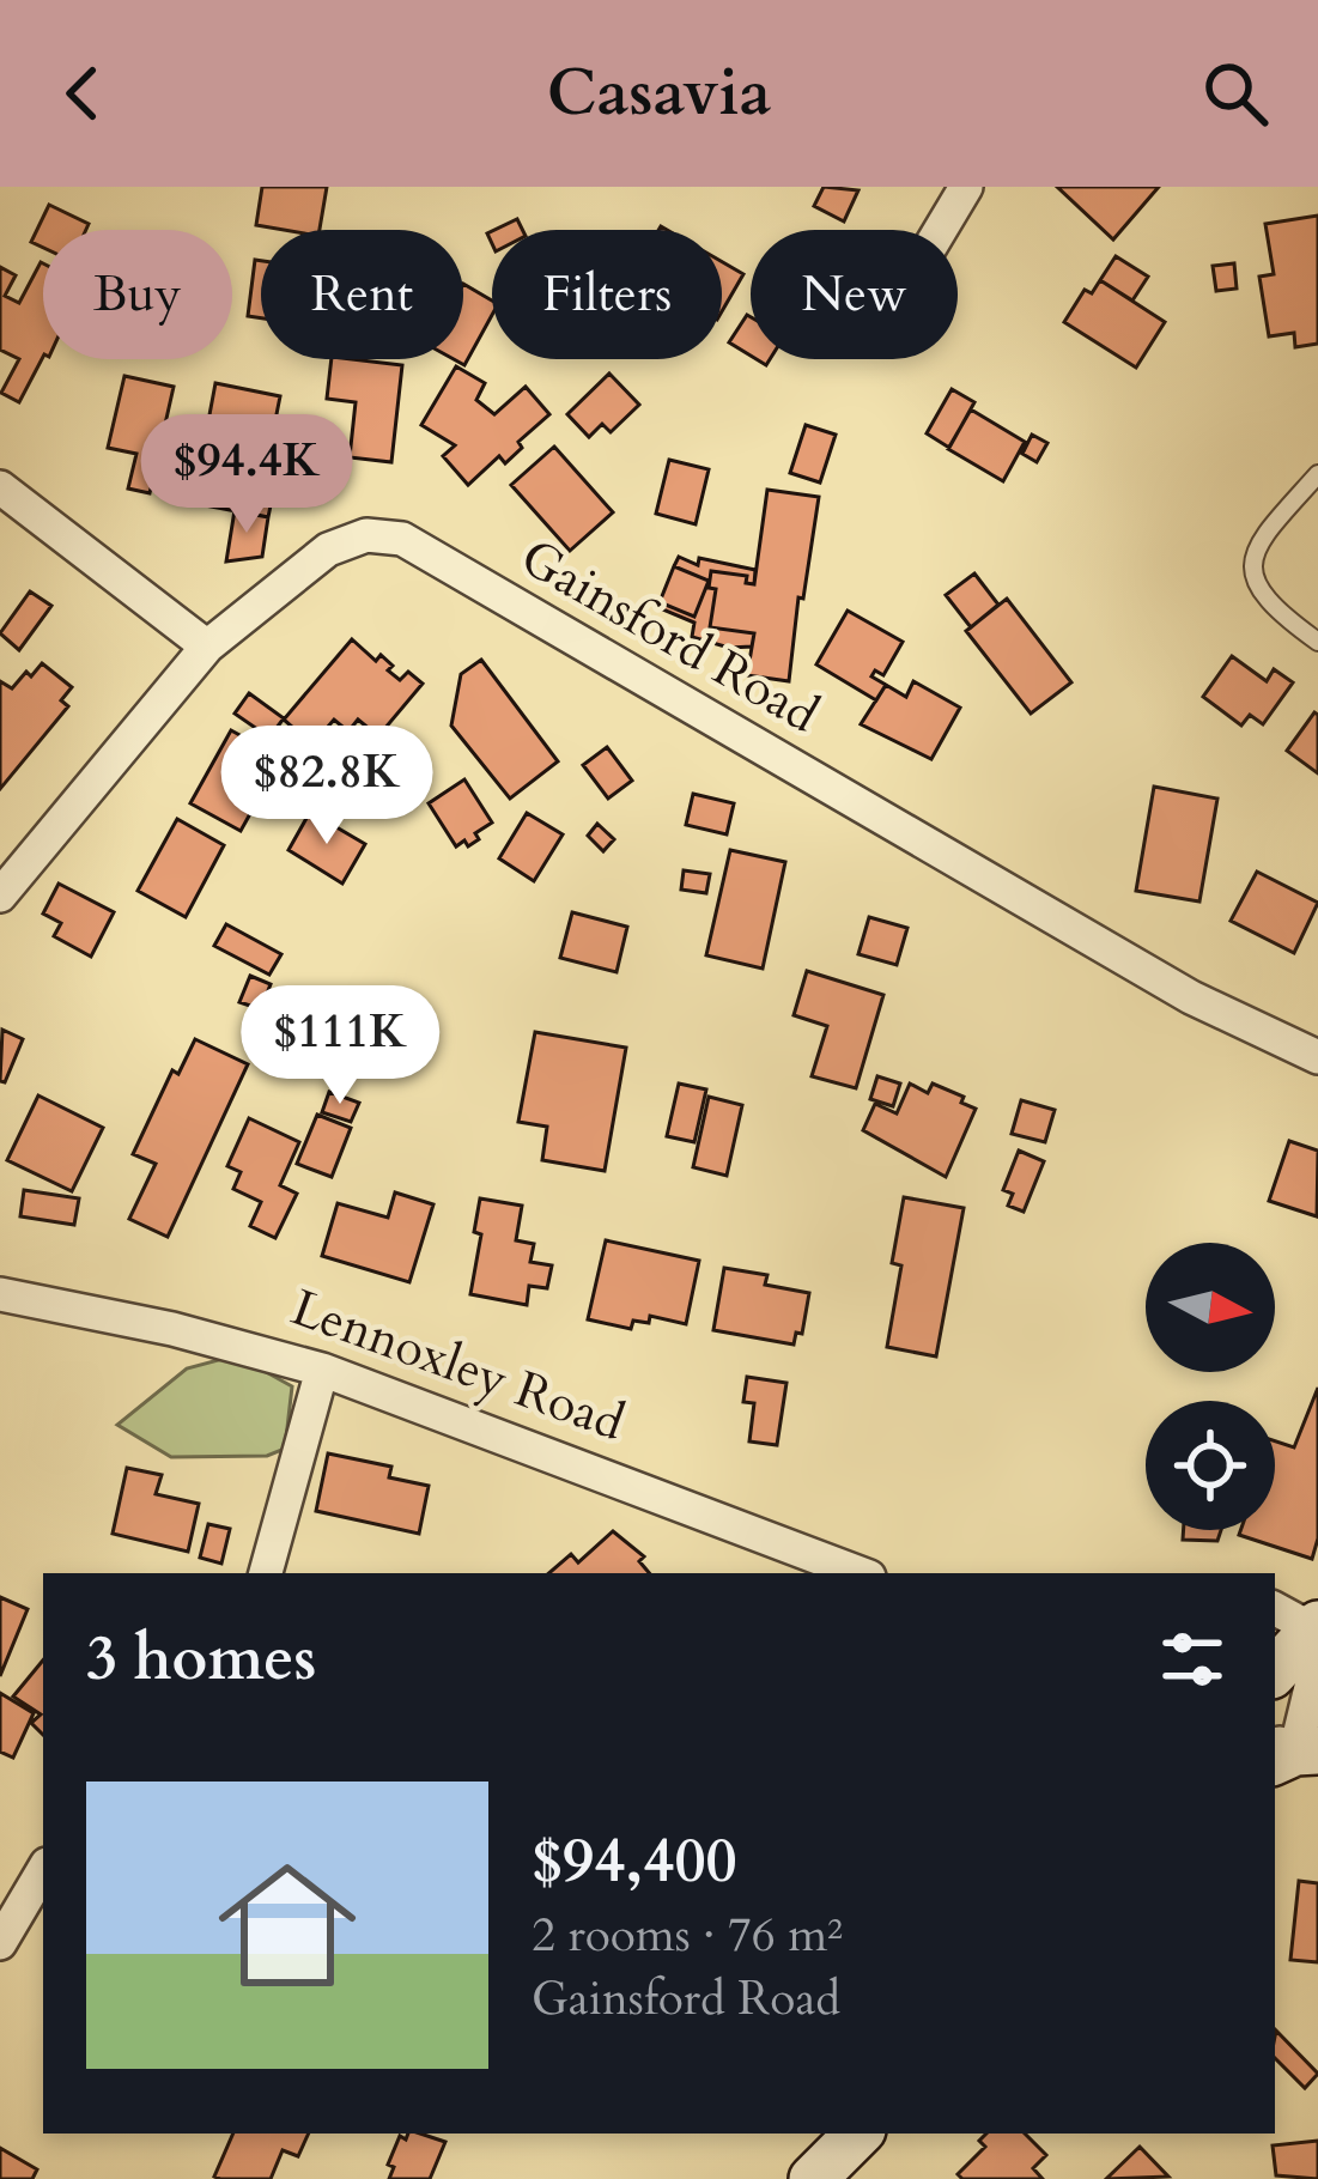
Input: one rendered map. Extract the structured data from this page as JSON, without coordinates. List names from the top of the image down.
{
  "streets": {
    "street": ["Gainsford Road", "Lennoxley Road"]
  },
  "north": "right",
  "page": {
    "header": "Casavia",
    "chip": [
      "Buy",
      "Rent",
      "Filters",
      "New"
    ],
    "price": ["$94.4K", "$82.8K", "$111K"],
    "heading": "3 homes",
    "list": [
      {
        "name": "$94,400",
        "note": "2 rooms · 76 m² · Gainsford Road"
      }
    ]
  }
}
